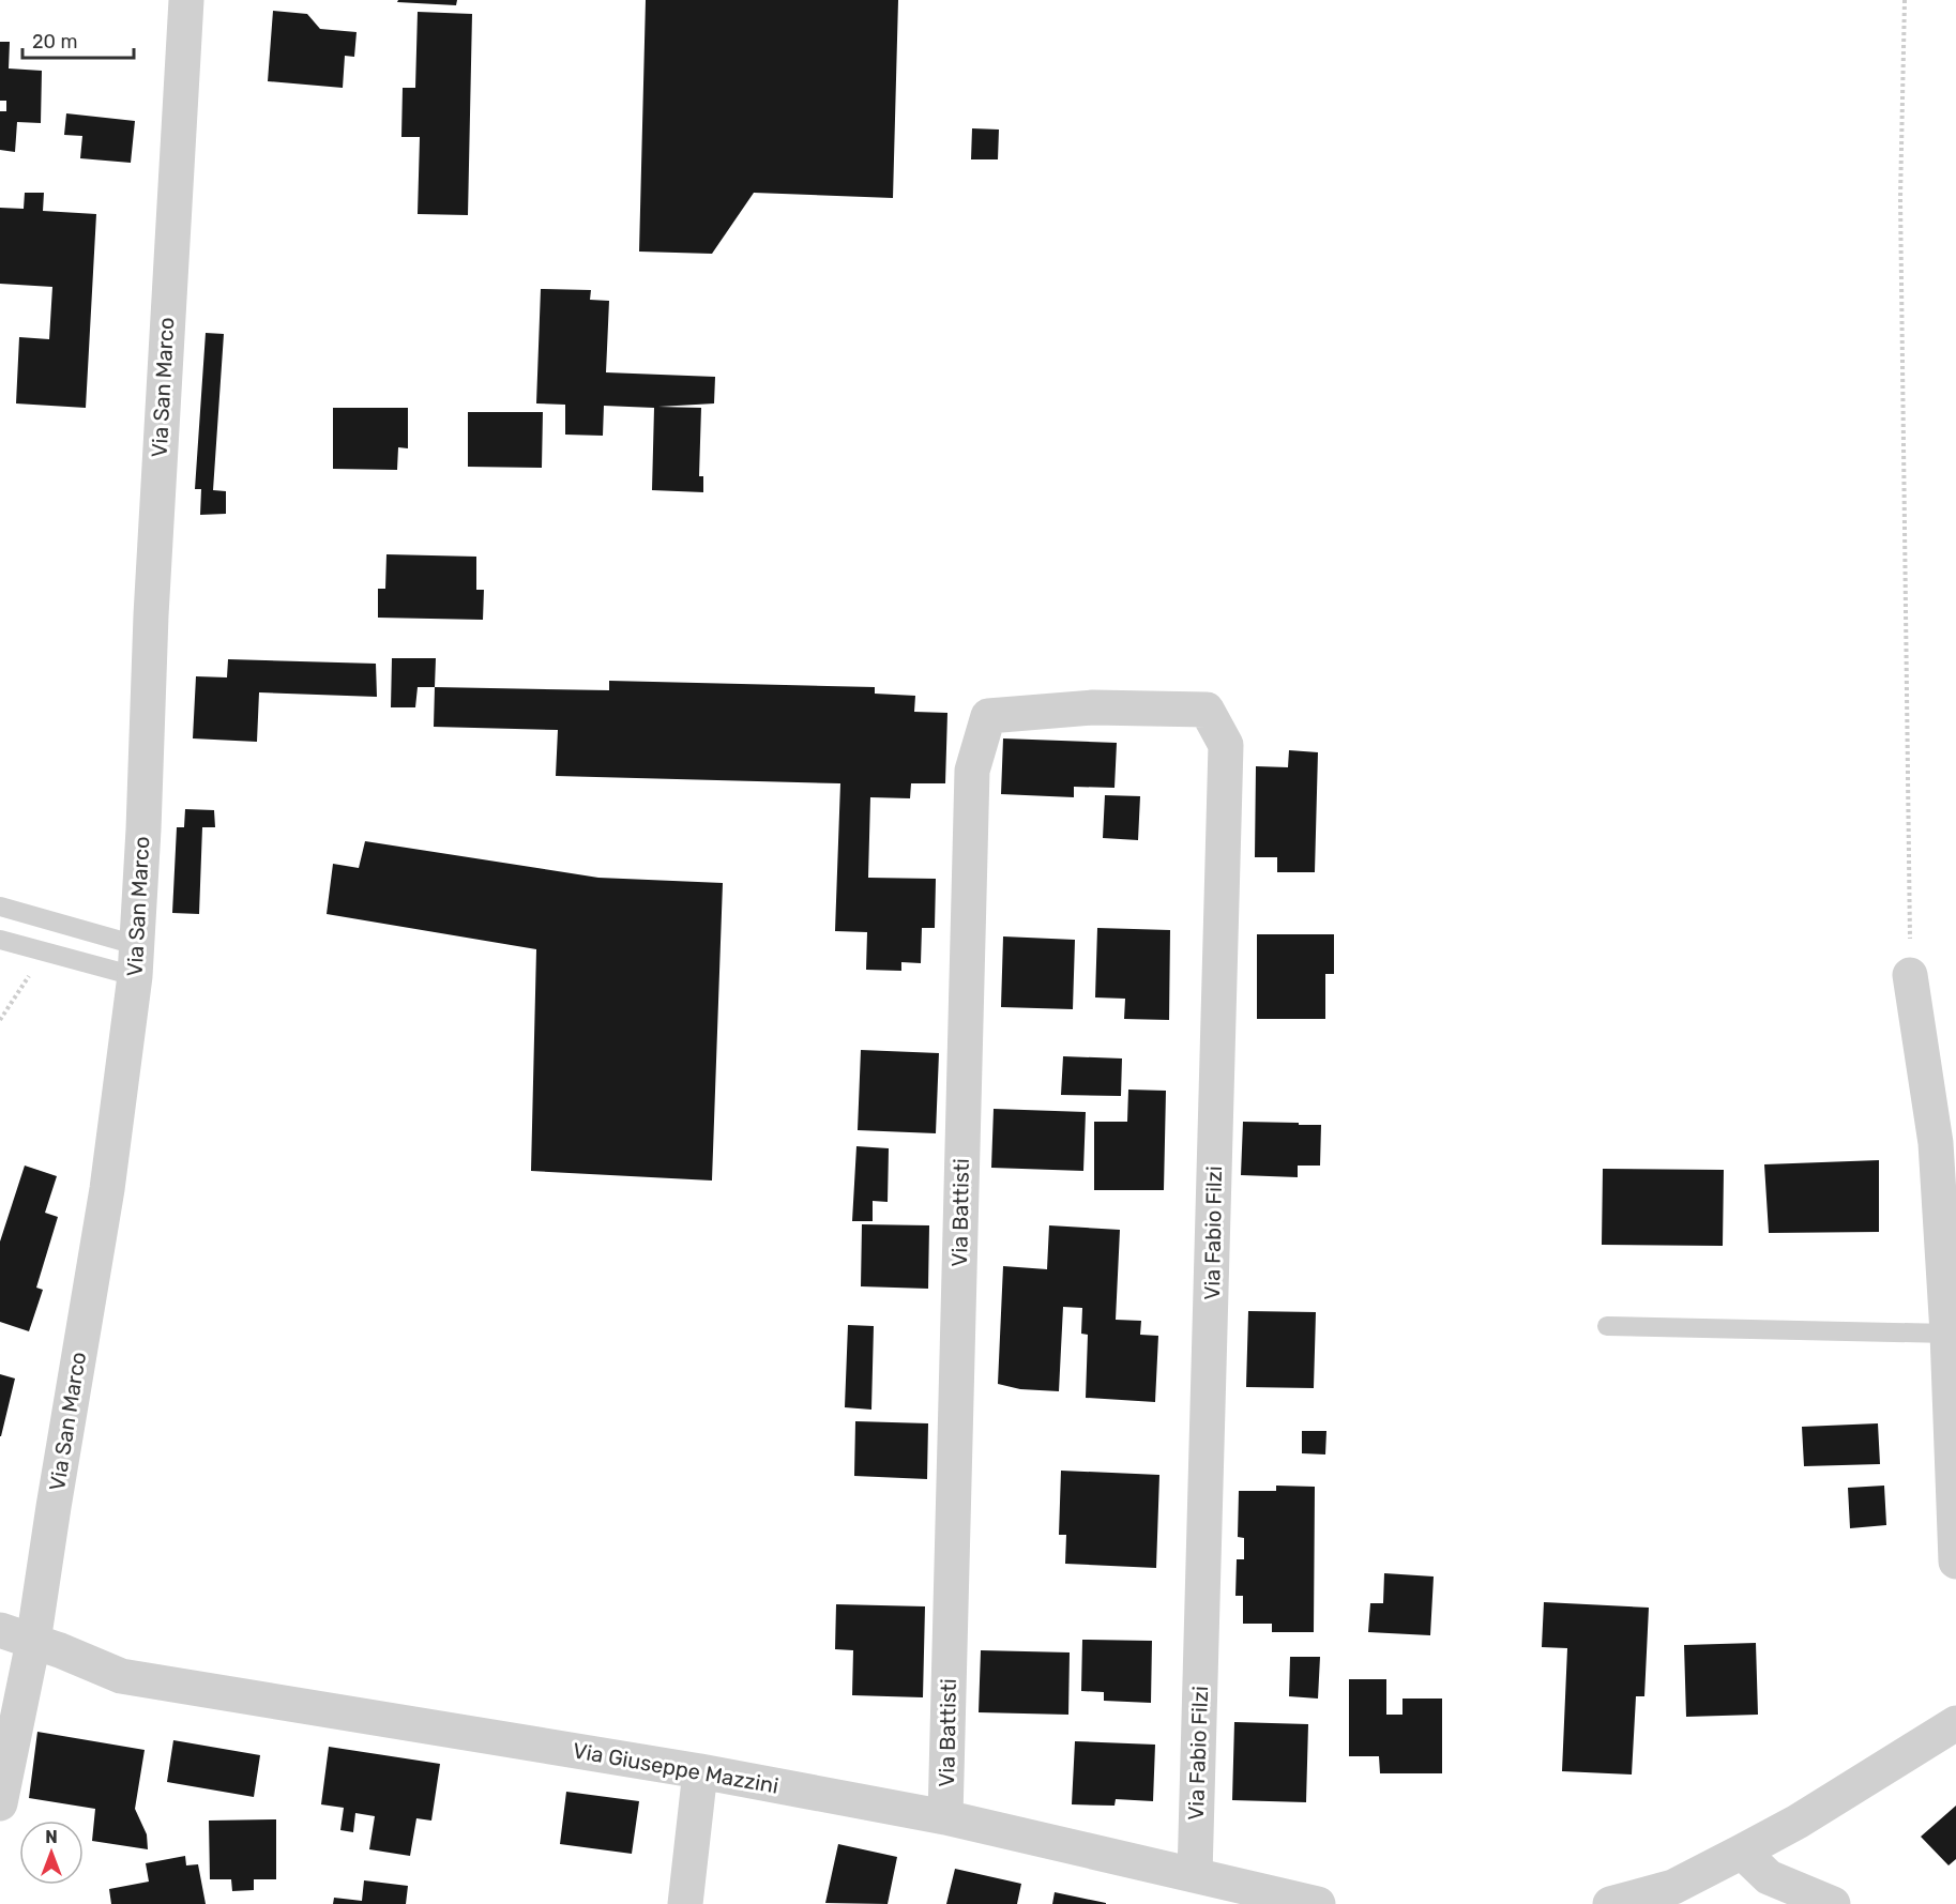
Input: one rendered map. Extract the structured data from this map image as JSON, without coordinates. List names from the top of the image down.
{
  "streets": {
    "street": [
      "Via San Marco",
      "Via Battisti",
      "Via Fabio Filzi",
      "Via Giuseppe Mazzini"
    ]
  },
  "crossings": [
    ["Via San Marco", "Via Giuseppe Mazzini"],
    ["Via Battisti", "Via Fabio Filzi"],
    ["Via Battisti", "Via Giuseppe Mazzini"],
    ["Via Fabio Filzi", "Via Giuseppe Mazzini"]
  ],
  "scale_bar": "20 m",
  "north": "top"
}
